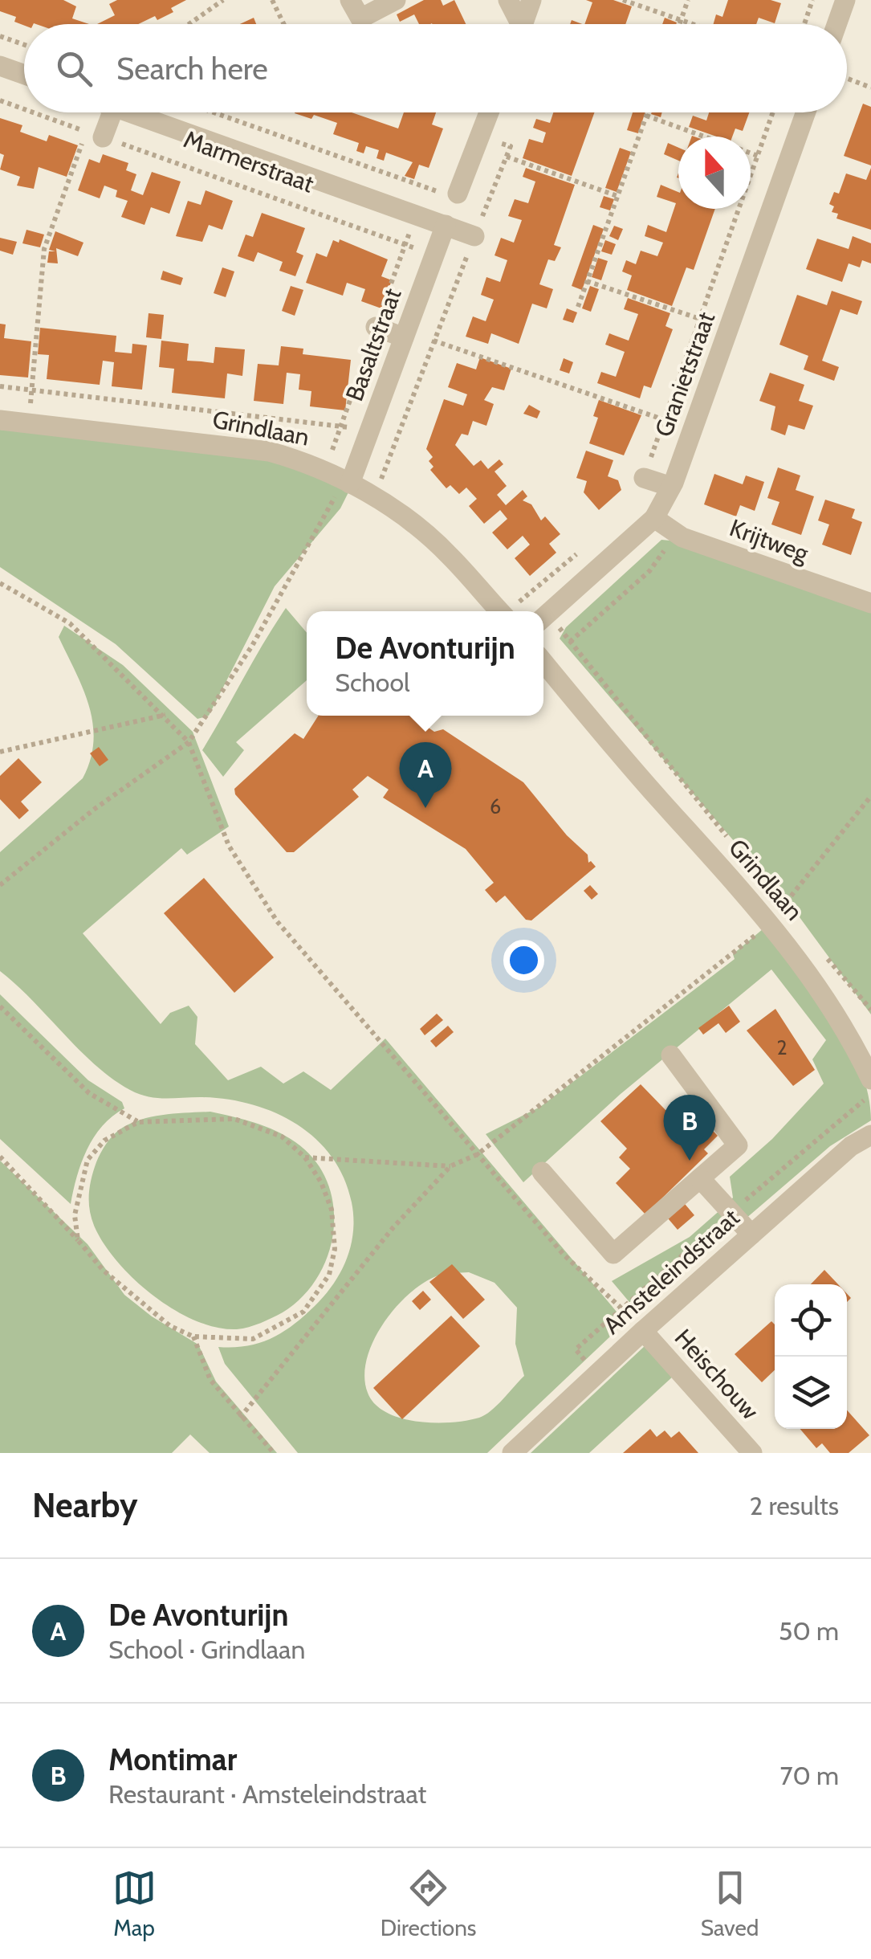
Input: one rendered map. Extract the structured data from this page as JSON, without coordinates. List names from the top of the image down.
{
  "streets": {
    "street": [
      "Marmerstraat",
      "Basaltstraat",
      "Granietstraat",
      "Grindlaan",
      "Krijtweg",
      "Amsteleindstraat",
      "Heischouw"
    ]
  },
  "crossings": [
    ["Marmerstraat", "Basaltstraat"],
    ["Basaltstraat", "Grindlaan"],
    ["Granietstraat", "Krijtweg"],
    ["Amsteleindstraat", "Heischouw"]
  ],
  "house_numbers": ["6", "2"],
  "north": "top",
  "page": {
    "search": "Search here",
    "popup": ["De Avonturijn", "School"],
    "pins": ["A", "B"],
    "heading": ["Nearby", "2 results"],
    "list": [
      {
        "mark": "A",
        "name": "De Avonturijn",
        "note": "School · Grindlaan",
        "value": "50 m"
      },
      {
        "mark": "B",
        "name": "Montimar",
        "note": "Restaurant · Amsteleindstraat",
        "value": "70 m"
      }
    ],
    "nav": ["Map", "Directions", "Saved"]
  }
}
